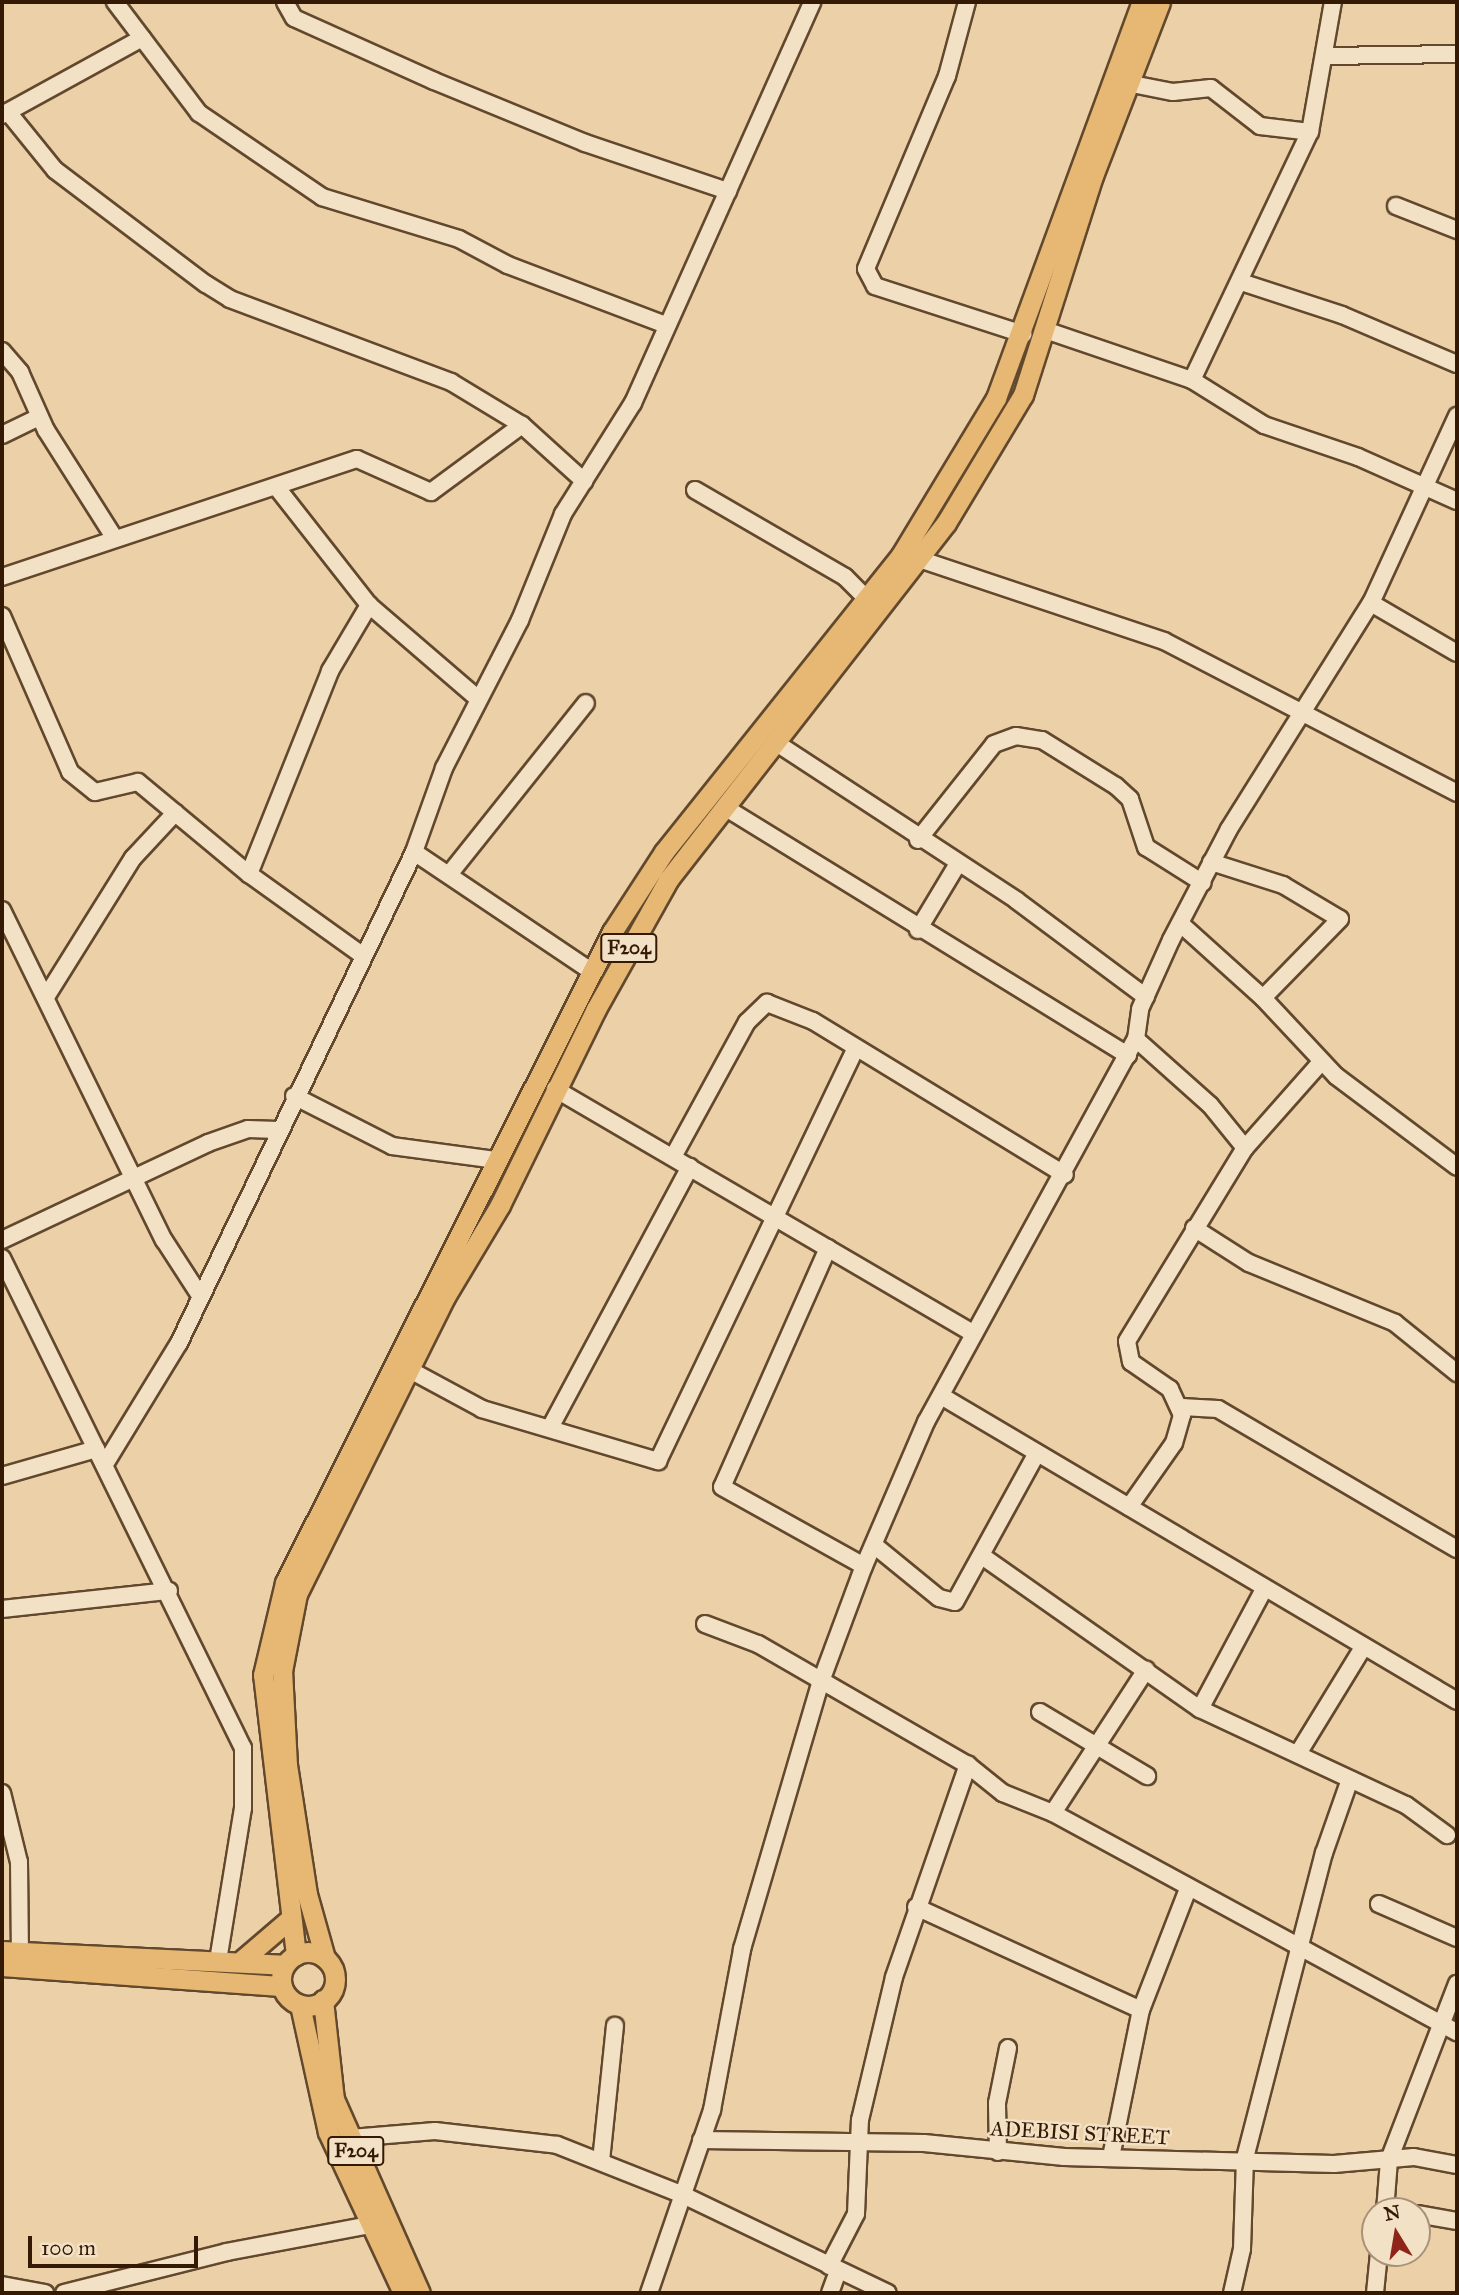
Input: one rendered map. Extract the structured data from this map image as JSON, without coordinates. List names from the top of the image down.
{
  "streets": {
    "main road": ["F204"],
    "street": ["ADEBISI STREET"]
  },
  "scale_bar": "100 m",
  "north": "top"
}
